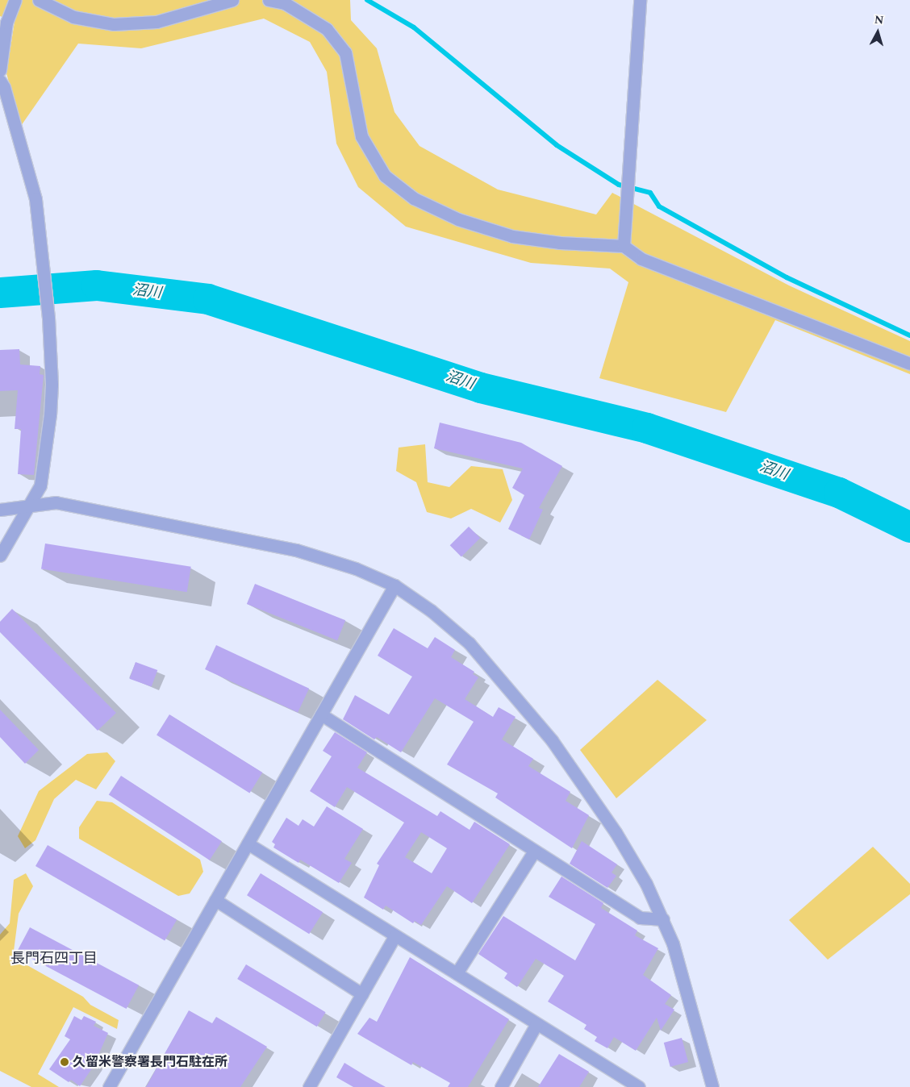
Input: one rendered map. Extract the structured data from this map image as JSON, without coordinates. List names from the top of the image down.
{
  "districts": ["長門石四丁目"],
  "water": ["沼川"],
  "places": ["久留米警察署長門石駐在所"],
  "north": "top"
}
